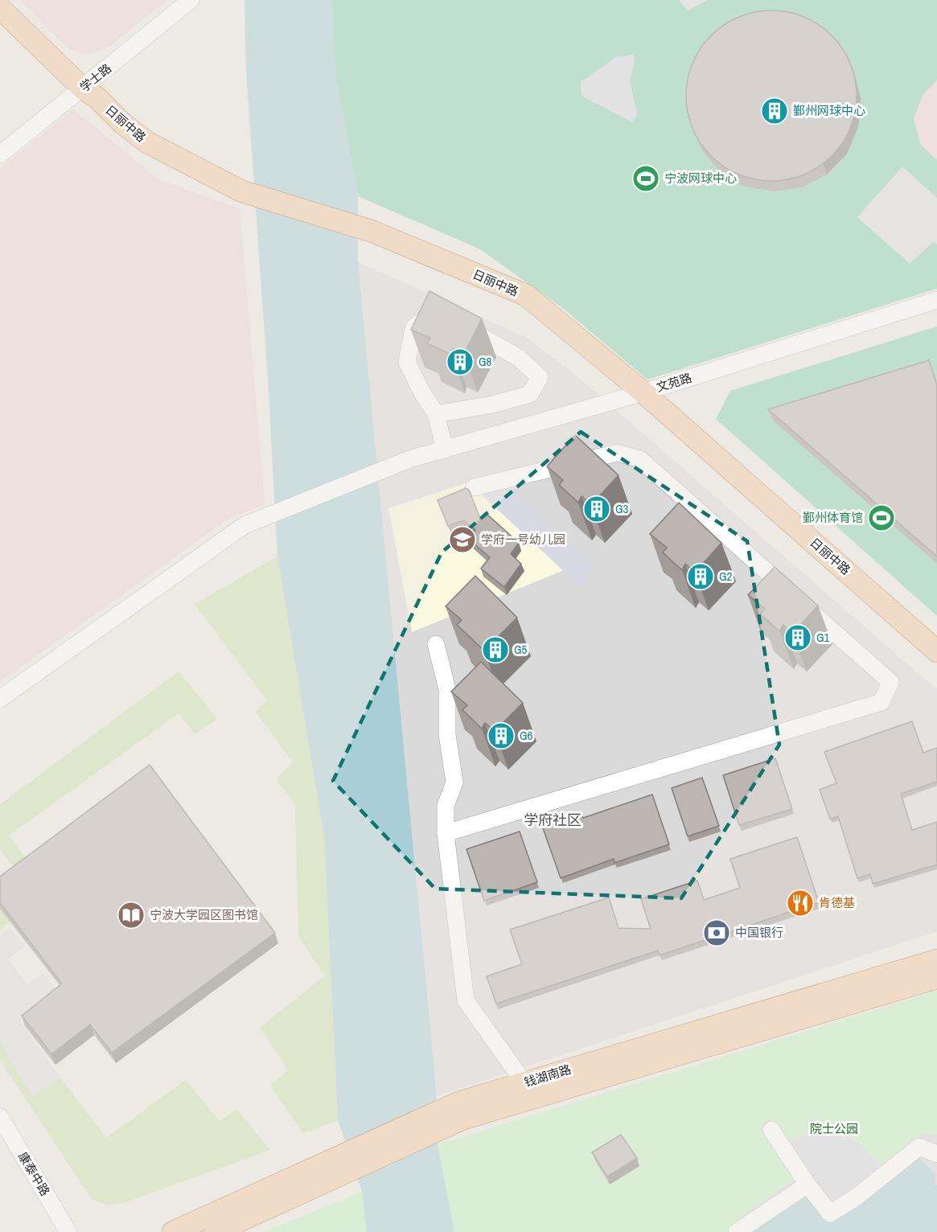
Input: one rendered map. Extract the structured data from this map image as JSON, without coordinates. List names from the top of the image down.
{
  "streets": {
    "main road": ["日丽中路", "钱湖南路"],
    "street": ["学士路", "文苑路", "康泰中路"]
  },
  "crossings": [
    ["学士路", "日丽中路"],
    ["日丽中路", "文苑路"]
  ],
  "districts": ["学府社区"],
  "parks": ["院士公园"],
  "places": {
    "building": [
      "鄞州网球中心",
      "G8",
      "G3",
      "G2",
      "G1",
      "G5",
      "G6"
    ],
    "sports": ["宁波网球中心", "鄞州体育馆"],
    "school or university": ["学府一号幼儿园"],
    "restaurant": ["肯德基"],
    "library": ["宁波大学园区图书馆"],
    "bank": ["中国银行"]
  }
}
